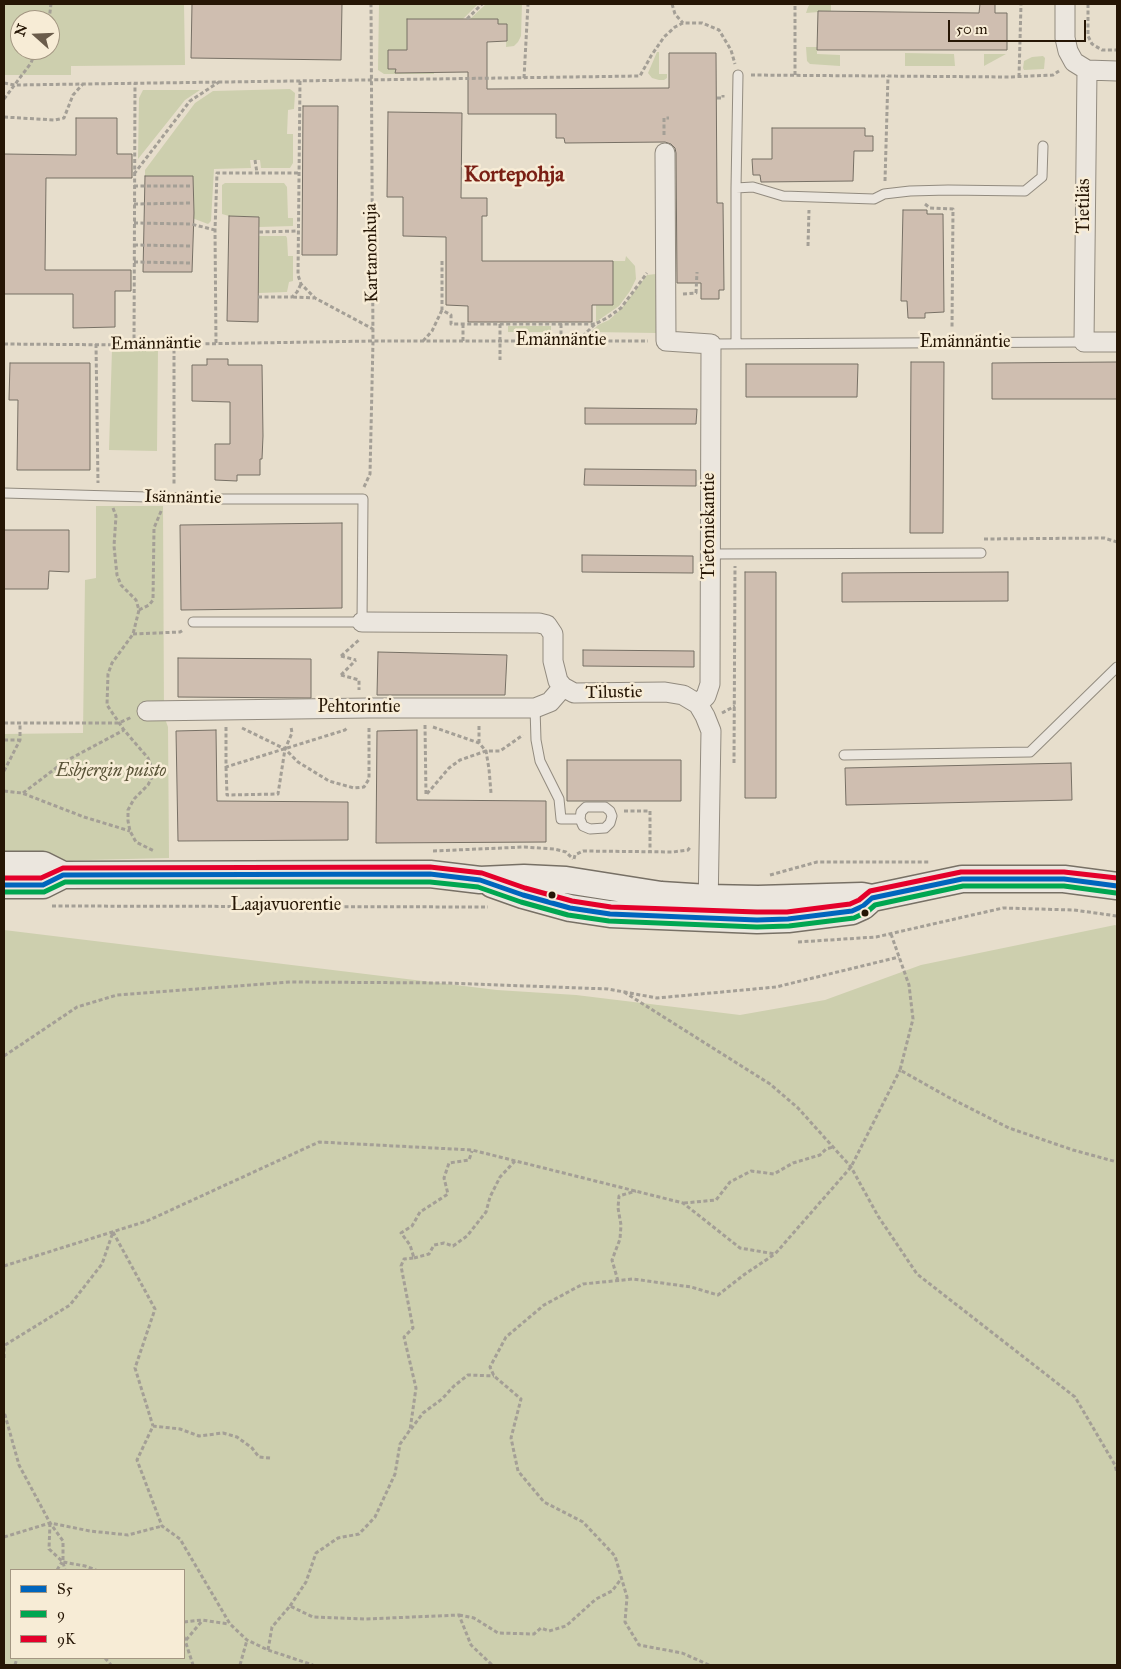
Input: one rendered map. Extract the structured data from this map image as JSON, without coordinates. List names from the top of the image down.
{
  "streets": {
    "main road": ["Laajavuorentie"],
    "street": [
      "Tietiläs",
      "Emännäntie",
      "Tietoniekantie",
      "Tilustie",
      "Pehtorintie"
    ],
    "lane": ["Isännäntie"],
    "path": ["Kartanonkuja"]
  },
  "crossings": [
    ["Tietiläs", "Emännäntie"],
    ["Kartanonkuja", "Emännäntie"],
    ["Kartanonkuja", "Isännäntie"],
    ["Emännäntie", "Tietoniekantie"],
    ["Tietoniekantie", "Tilustie"]
  ],
  "districts": ["Kortepohja"],
  "parks": ["Esbjergin puisto"],
  "lines": ["transit line 9K", "transit line S5", "transit line 9"],
  "legend": ["S5", "9", "9K"],
  "scale_bar": "50 m",
  "north": "left"
}
